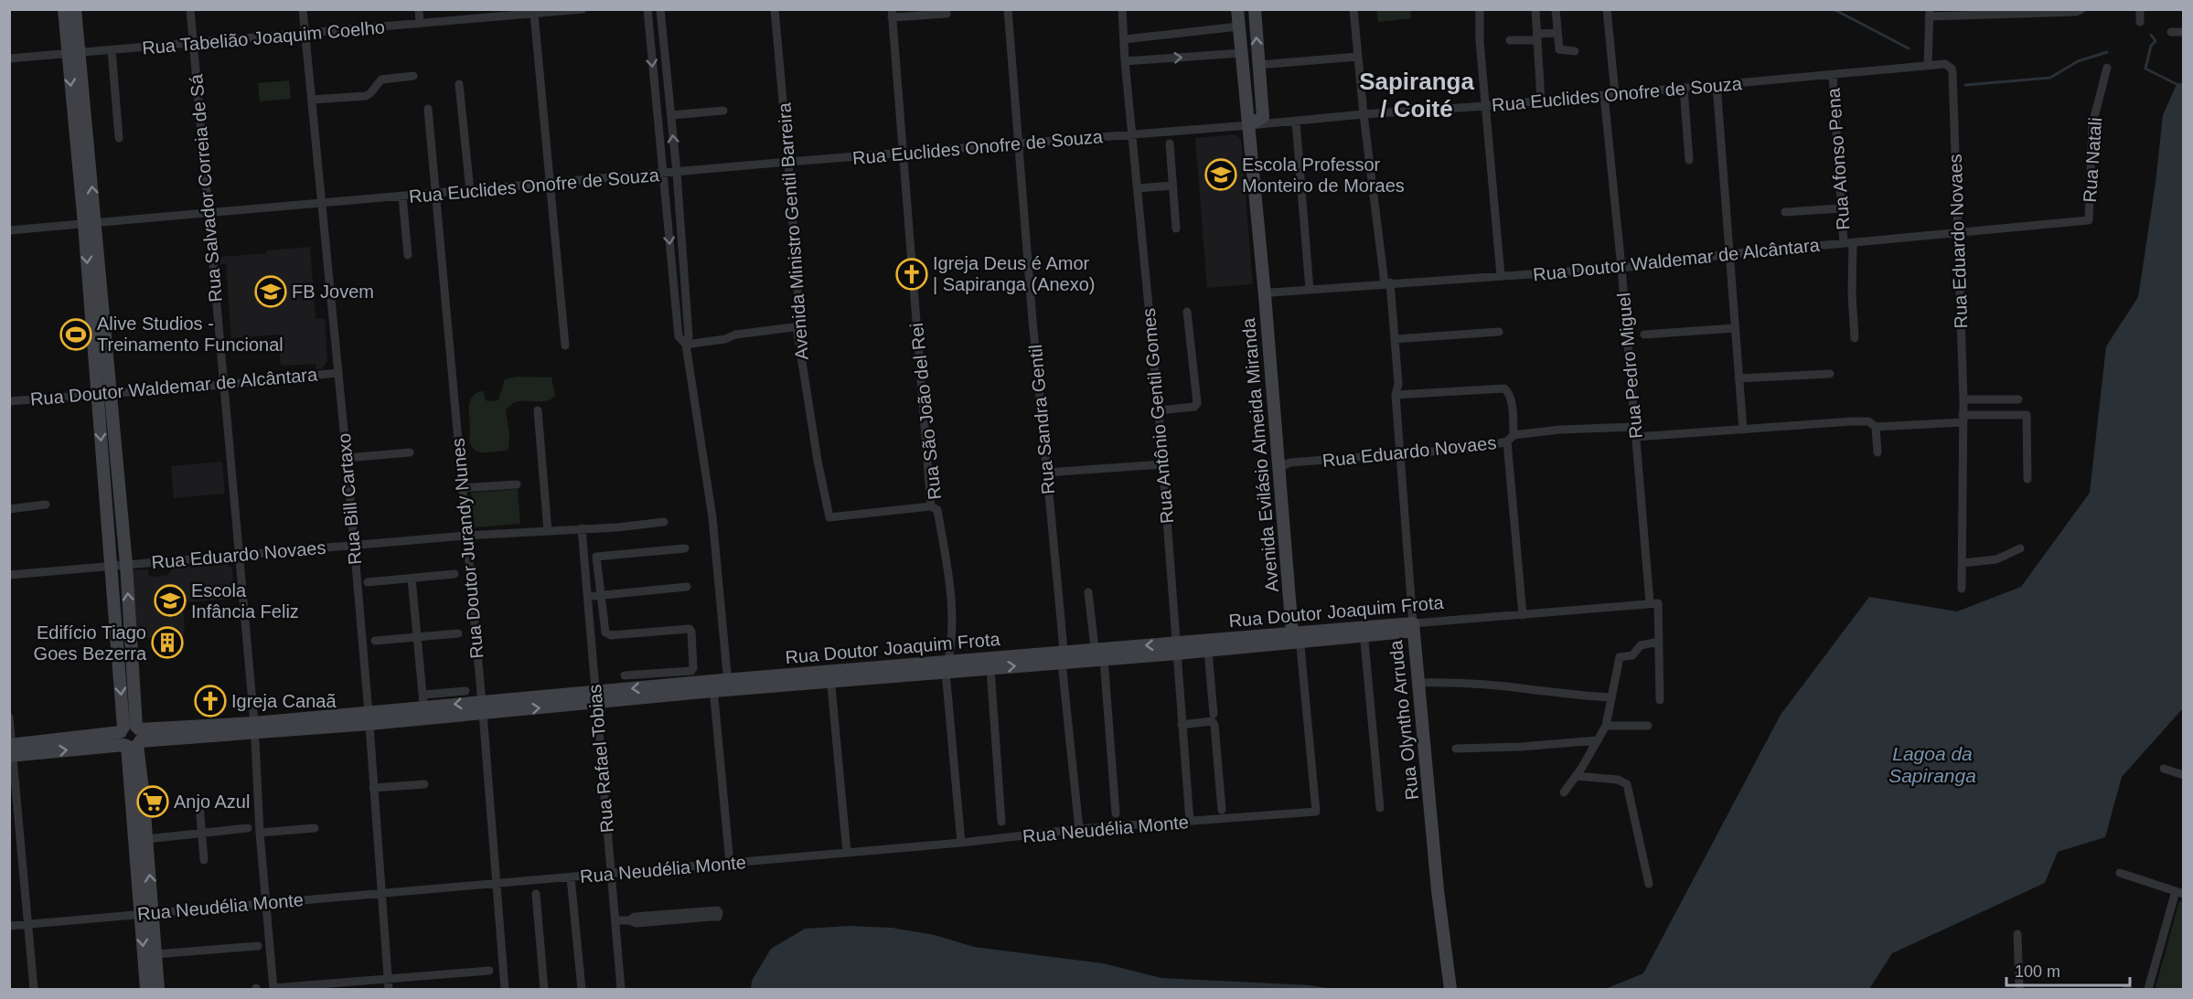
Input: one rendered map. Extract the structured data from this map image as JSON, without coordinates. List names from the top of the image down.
{
  "streets": {
    "street": [
      "Rua Tabelião Joaquim Coelho",
      "Rua Euclides Onofre de Souza",
      "Rua Afonso Pena",
      "Rua Natali",
      "Rua Salvador Correia de Sá",
      "Avenida Ministro Gentil Barreira",
      "Rua Eduardo Novaes",
      "Rua Doutor Waldemar de Alcântara",
      "Rua Pedro Miguel",
      "Rua São João del Rei",
      "Rua Antônio Gentil Gomes",
      "Rua Sandra Gentil",
      "Avenida Evilásio Almeida Miranda",
      "Rua Bill Cartaxo",
      "Rua Doutor Jurandy Nunes",
      "Rua Doutor Joaquim Frota",
      "Rua Olyntho Arruda",
      "Rua Rafael Tobias",
      "Rua Neudélia Monte"
    ]
  },
  "crossings": [
    ["Rua Tabelião Joaquim Coelho", "Rua Salvador Correia de Sá"],
    ["Rua Tabelião Joaquim Coelho", "Rua Bill Cartaxo"],
    ["Rua Euclides Onofre de Souza", "Rua Afonso Pena"],
    ["Rua Euclides Onofre de Souza", "Rua Salvador Correia de Sá"],
    ["Rua Euclides Onofre de Souza", "Avenida Ministro Gentil Barreira"],
    ["Rua Euclides Onofre de Souza", "Rua Eduardo Novaes"],
    ["Rua Euclides Onofre de Souza", "Rua Pedro Miguel"],
    ["Rua Euclides Onofre de Souza", "Rua São João del Rei"],
    ["Rua Euclides Onofre de Souza", "Rua Antônio Gentil Gomes"],
    ["Rua Euclides Onofre de Souza", "Rua Sandra Gentil"],
    ["Rua Euclides Onofre de Souza", "Avenida Evilásio Almeida Miranda"],
    ["Rua Euclides Onofre de Souza", "Rua Bill Cartaxo"],
    ["Rua Euclides Onofre de Souza", "Rua Doutor Jurandy Nunes"],
    ["Rua Euclides Onofre de Souza", "Rua Olyntho Arruda"],
    ["Rua Afonso Pena", "Rua Doutor Waldemar de Alcântara"],
    ["Rua Natali", "Rua Doutor Waldemar de Alcântara"],
    ["Rua Salvador Correia de Sá", "Rua Eduardo Novaes"],
    ["Rua Salvador Correia de Sá", "Rua Doutor Waldemar de Alcântara"],
    ["Rua Salvador Correia de Sá", "Rua Doutor Joaquim Frota"],
    ["Rua Salvador Correia de Sá", "Rua Neudélia Monte"],
    ["Avenida Ministro Gentil Barreira", "Rua São João del Rei"],
    ["Rua Eduardo Novaes", "Rua Doutor Waldemar de Alcântara"],
    ["Rua Eduardo Novaes", "Rua Pedro Miguel"],
    ["Rua Eduardo Novaes", "Avenida Evilásio Almeida Miranda"],
    ["Rua Eduardo Novaes", "Rua Bill Cartaxo"],
    ["Rua Eduardo Novaes", "Rua Doutor Jurandy Nunes"],
    ["Rua Eduardo Novaes", "Rua Olyntho Arruda"],
    ["Rua Eduardo Novaes", "Rua Rafael Tobias"],
    ["Rua Doutor Waldemar de Alcântara", "Rua Pedro Miguel"],
    ["Rua Doutor Waldemar de Alcântara", "Avenida Evilásio Almeida Miranda"],
    ["Rua Doutor Waldemar de Alcântara", "Rua Bill Cartaxo"],
    ["Rua Doutor Waldemar de Alcântara", "Rua Olyntho Arruda"],
    ["Rua Pedro Miguel", "Rua Doutor Joaquim Frota"],
    ["Rua São João del Rei", "Rua Doutor Joaquim Frota"],
    ["Rua São João del Rei", "Rua Neudélia Monte"],
    ["Rua Antônio Gentil Gomes", "Rua Doutor Joaquim Frota"],
    ["Rua Antônio Gentil Gomes", "Rua Neudélia Monte"],
    ["Rua Sandra Gentil", "Rua Doutor Joaquim Frota"],
    ["Rua Sandra Gentil", "Rua Neudélia Monte"],
    ["Avenida Evilásio Almeida Miranda", "Rua Doutor Joaquim Frota"],
    ["Avenida Evilásio Almeida Miranda", "Rua Neudélia Monte"],
    ["Rua Bill Cartaxo", "Rua Doutor Joaquim Frota"],
    ["Rua Bill Cartaxo", "Rua Neudélia Monte"],
    ["Rua Doutor Jurandy Nunes", "Rua Doutor Joaquim Frota"],
    ["Rua Doutor Jurandy Nunes", "Rua Neudélia Monte"],
    ["Rua Doutor Joaquim Frota", "Rua Olyntho Arruda"],
    ["Rua Doutor Joaquim Frota", "Rua Rafael Tobias"],
    ["Rua Rafael Tobias", "Rua Neudélia Monte"]
  ],
  "districts": ["Sapiranga / Coité"],
  "water": ["Lagoa da Sapiranga"],
  "places": {
    "school or university": ["Escola Professor Monteiro de Moraes", "FB Jovem", "Escola Infância Feliz"],
    "church": ["Igreja Deus é Amor | Sapiranga (Anexo)", "Igreja Canaã"],
    "sports": ["Alive Studios - Treinamento Funcional"],
    "building": ["Edifício Tiago Goes Bezerra"],
    "supermarket": ["Anjo Azul"]
  },
  "scale_bar": "100 m"
}
